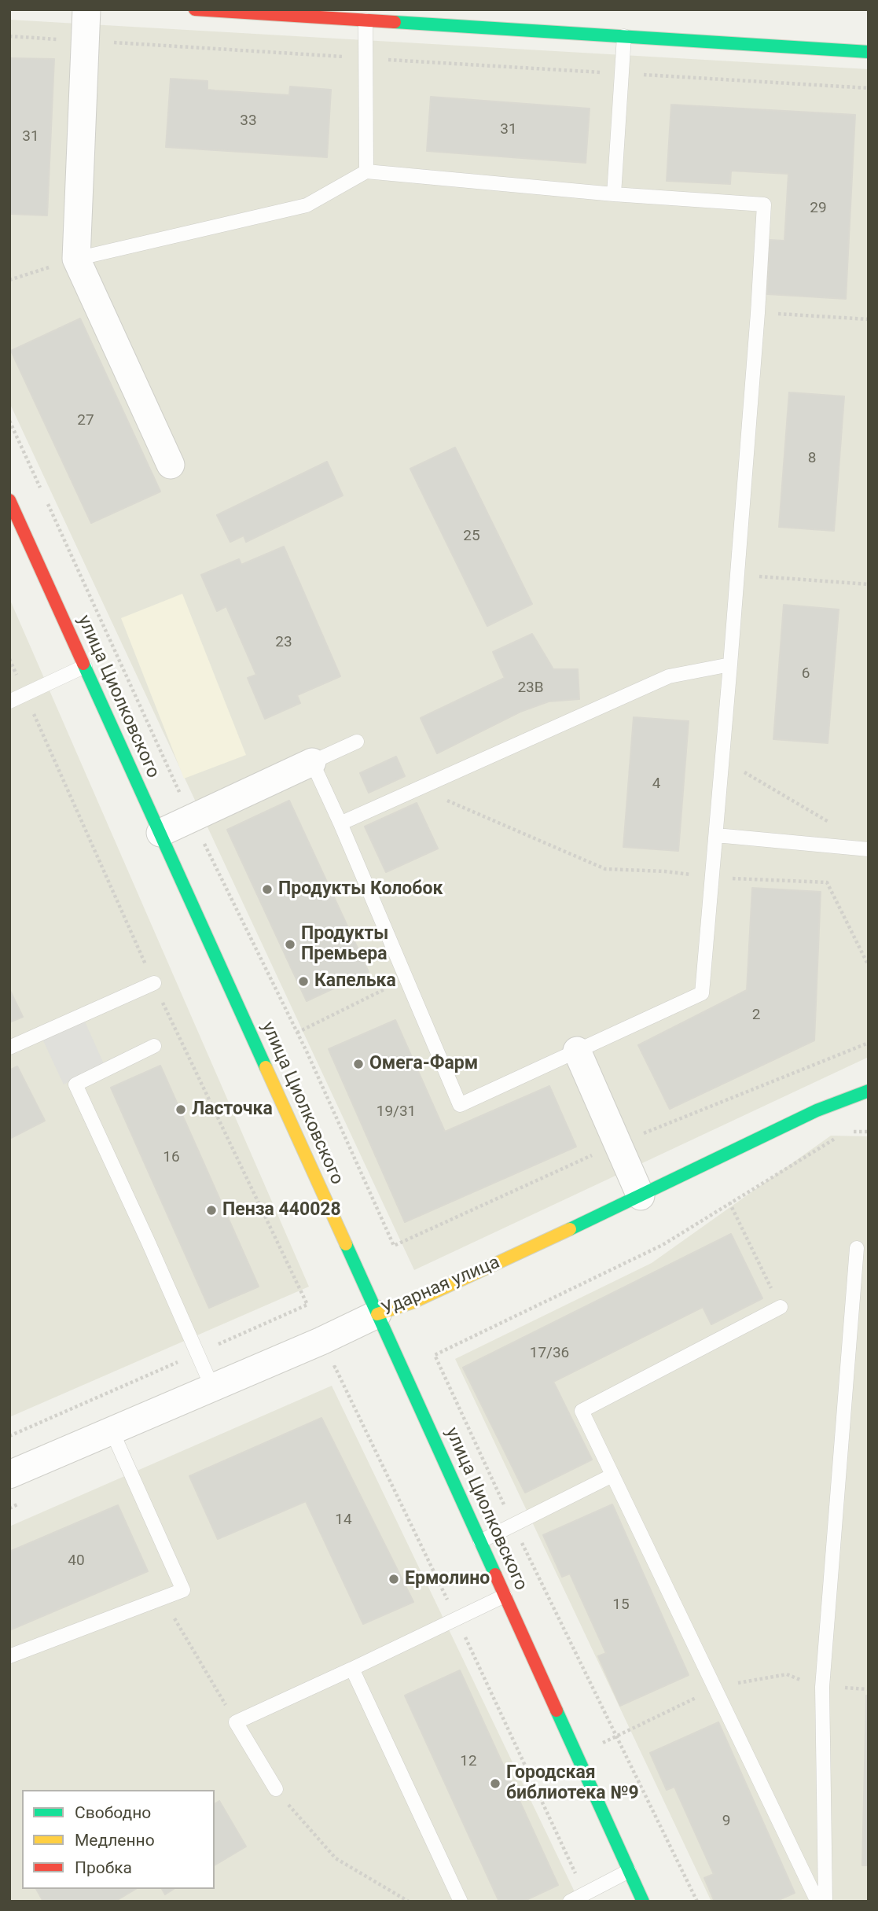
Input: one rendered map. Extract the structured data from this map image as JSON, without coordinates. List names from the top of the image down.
{
  "streets": {
    "main road": ["улица Циолковского", "Ударная улица"]
  },
  "crossings": [
    ["улица Циолковского", "Ударная улица"]
  ],
  "places": [
    "Продукты Колобок",
    "Продукты Премьера",
    "Капелька",
    "Омега-Фарм",
    "Ласточка",
    "Пенза 440028",
    "Ермолино",
    "Городская библиотека №9"
  ],
  "house_numbers": [
    "33",
    "31",
    "31",
    "29",
    "27",
    "8",
    "25",
    "23",
    "6",
    "23В",
    "4",
    "2",
    "19/31",
    "16",
    "17/36",
    "14",
    "40",
    "15",
    "12",
    "9"
  ],
  "legend": ["Свободно", "Медленно", "Пробка"]
}
